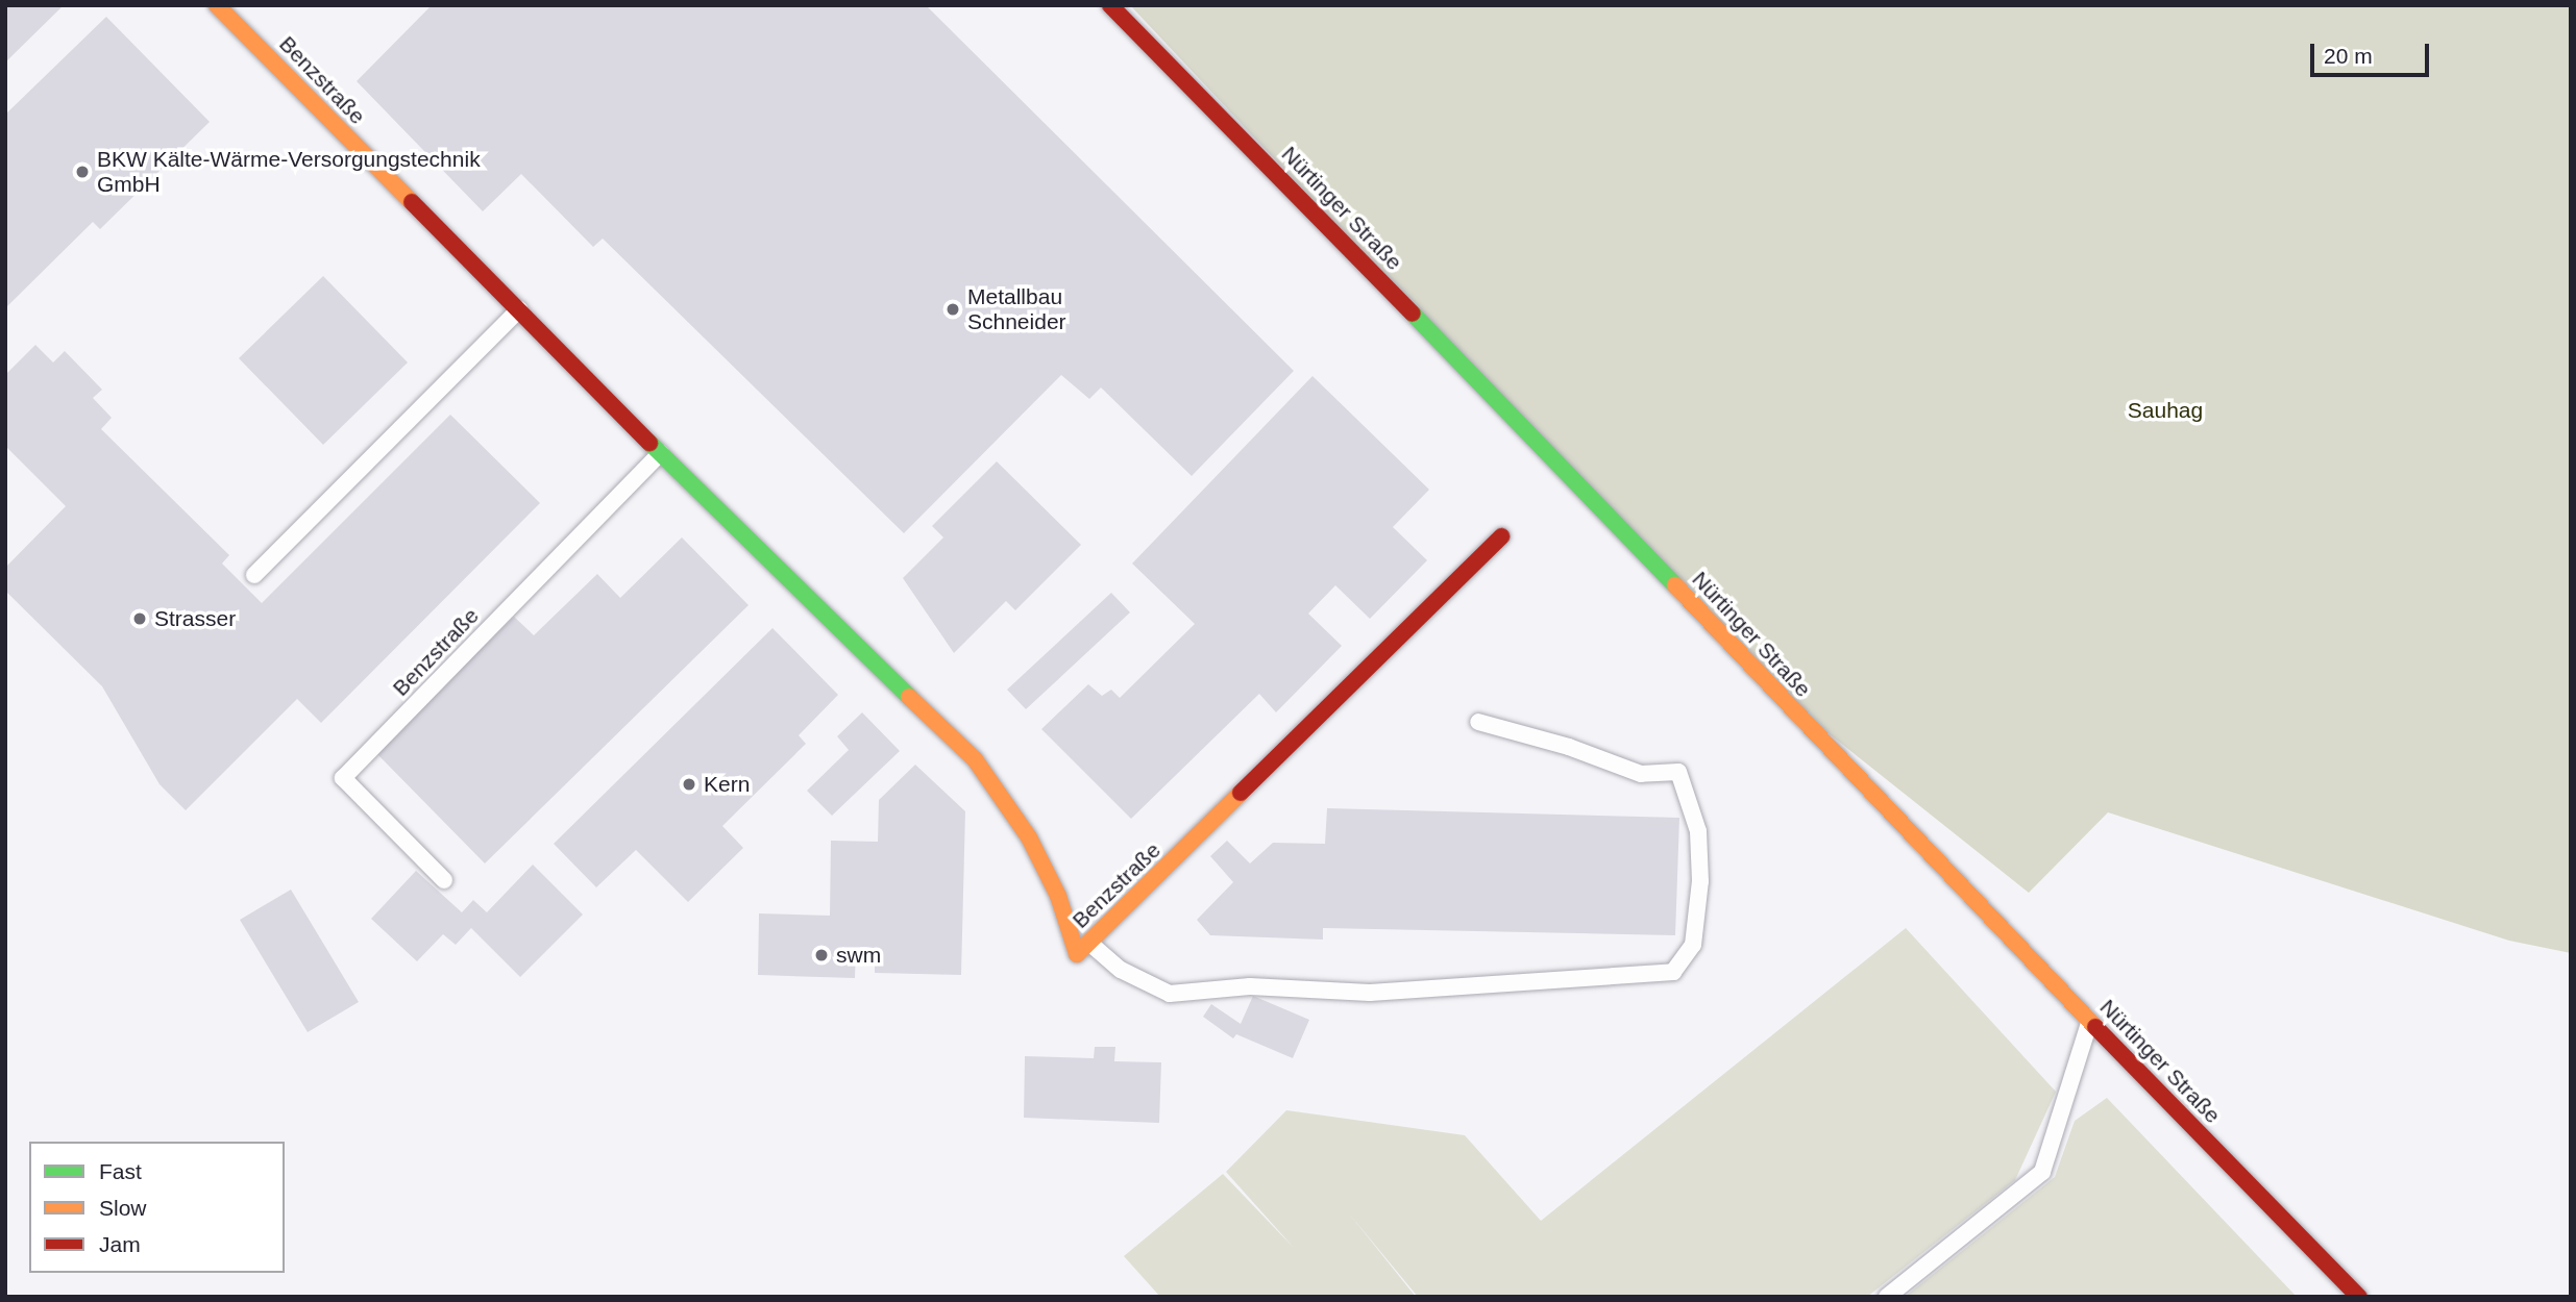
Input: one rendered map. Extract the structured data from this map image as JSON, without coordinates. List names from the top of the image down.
{
  "streets": {
    "street": ["Benzstraße", "Nürtinger Straße"]
  },
  "parks": ["Sauhag"],
  "places": [
    "BKW Kälte-Wärme-Versorgungstechnik GmbH",
    "Metallbau Schneider",
    "Strasser",
    "Kern",
    "swm"
  ],
  "legend": ["Fast", "Slow", "Jam"],
  "scale_bar": "20 m"
}
